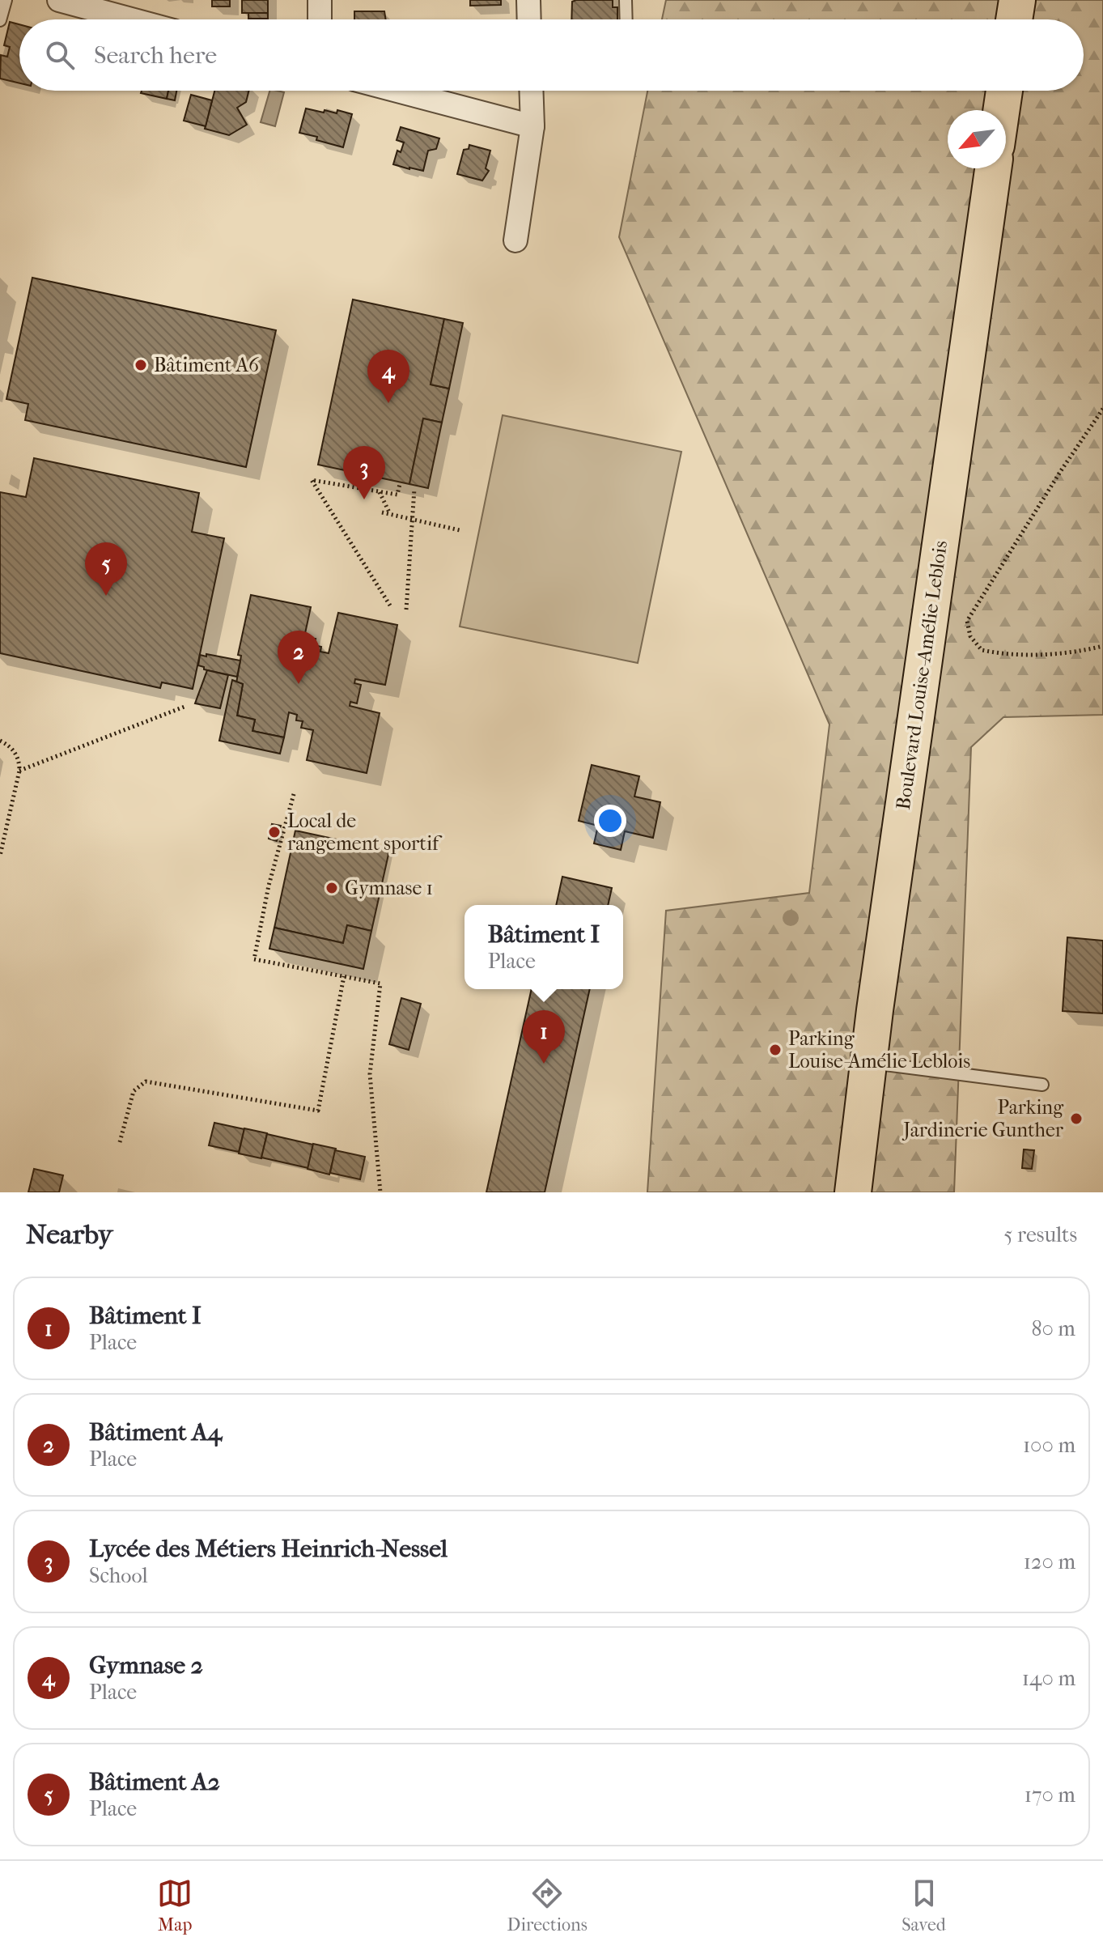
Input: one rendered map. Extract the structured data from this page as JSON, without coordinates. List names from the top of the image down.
{
  "streets": {
    "main road": ["Boulevard Louise-Amélie Leblois"]
  },
  "places": [
    "Bâtiment A6",
    "Local de rangement sportif",
    "Gymnase 1",
    "Parking Louise-Amélie Leblois",
    "Parking Jardinerie Gunther"
  ],
  "north": "bottom left",
  "page": {
    "search": "Search here",
    "pins": [
      "4",
      "3",
      "5",
      "2",
      "1"
    ],
    "popup": ["Bâtiment I", "Place"],
    "heading": ["Nearby", "5 results"],
    "list": [
      {
        "mark": "1",
        "name": "Bâtiment I",
        "note": "Place",
        "value": "80 m"
      },
      {
        "mark": "2",
        "name": "Bâtiment A4",
        "note": "Place",
        "value": "100 m"
      },
      {
        "mark": "3",
        "name": "Lycée des Métiers Heinrich-Nessel",
        "note": "School",
        "value": "120 m"
      },
      {
        "mark": "4",
        "name": "Gymnase 2",
        "note": "Place",
        "value": "140 m"
      },
      {
        "mark": "5",
        "name": "Bâtiment A2",
        "note": "Place",
        "value": "170 m"
      }
    ],
    "nav": ["Map", "Directions", "Saved"]
  }
}
